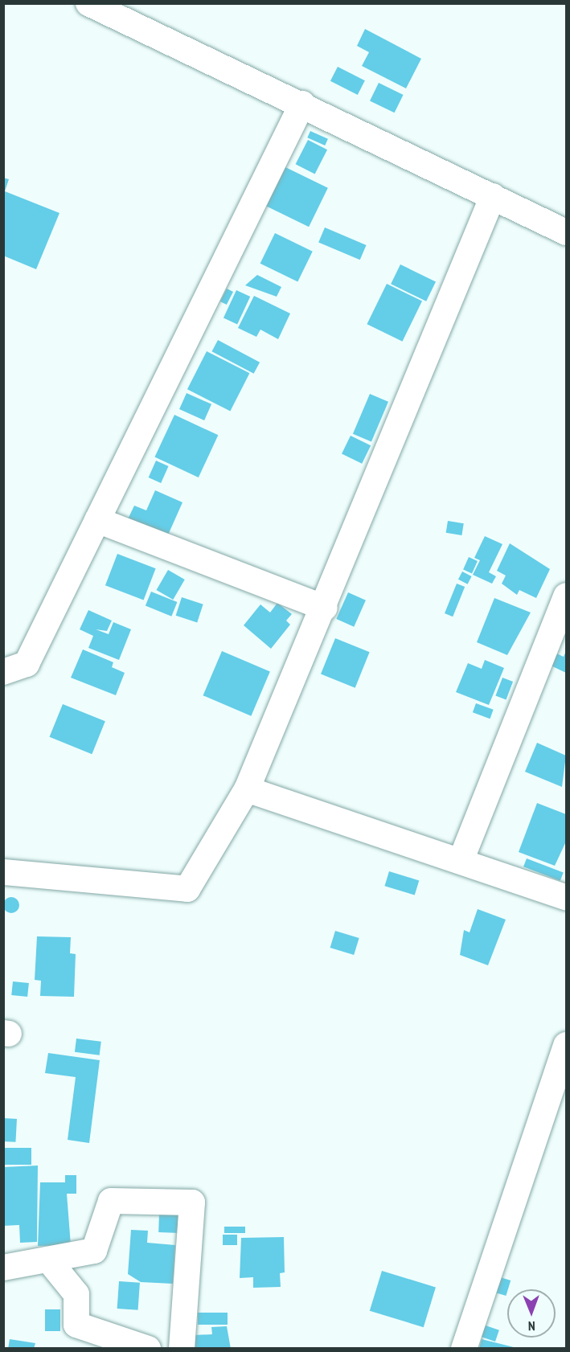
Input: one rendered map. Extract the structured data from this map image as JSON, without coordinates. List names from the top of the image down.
{
  "north": "bottom"
}
